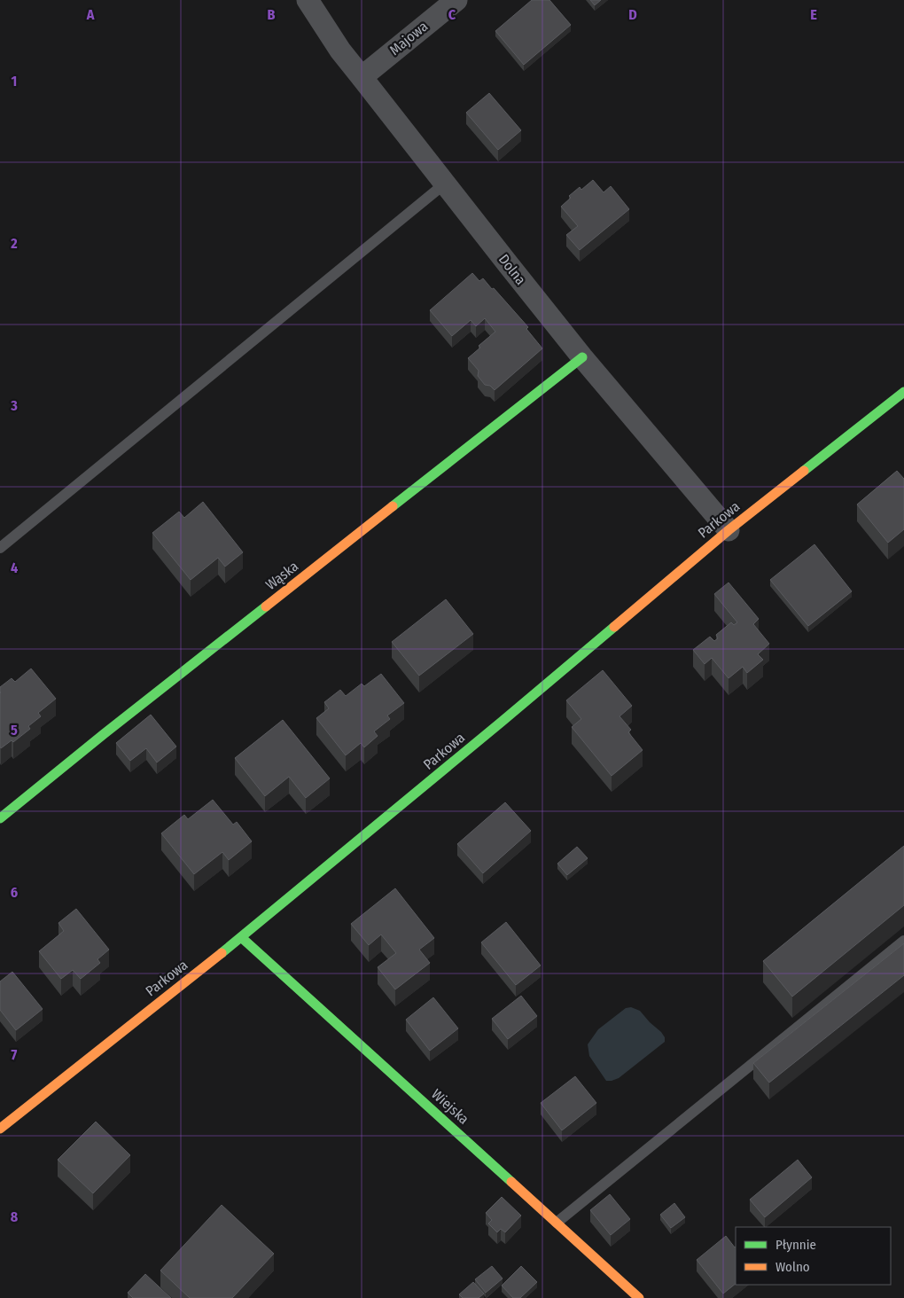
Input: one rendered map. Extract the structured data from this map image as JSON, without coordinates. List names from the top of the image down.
{
  "streets": {
    "street": [
      "Majowa",
      "Dolna",
      "Parkowa",
      "Wąska",
      "Wiejska"
    ]
  },
  "crossings": [
    ["Majowa", "Dolna"],
    ["Dolna", "Parkowa"],
    ["Dolna", "Wąska"],
    ["Parkowa", "Wiejska"]
  ],
  "legend": ["Płynnie", "Wolno"],
  "grid": {
    "columns": [
      "A",
      "B",
      "C",
      "D",
      "E"
    ],
    "rows": [
      "1",
      "2",
      "3",
      "4",
      "5",
      "6",
      "7",
      "8"
    ]
  }
}
